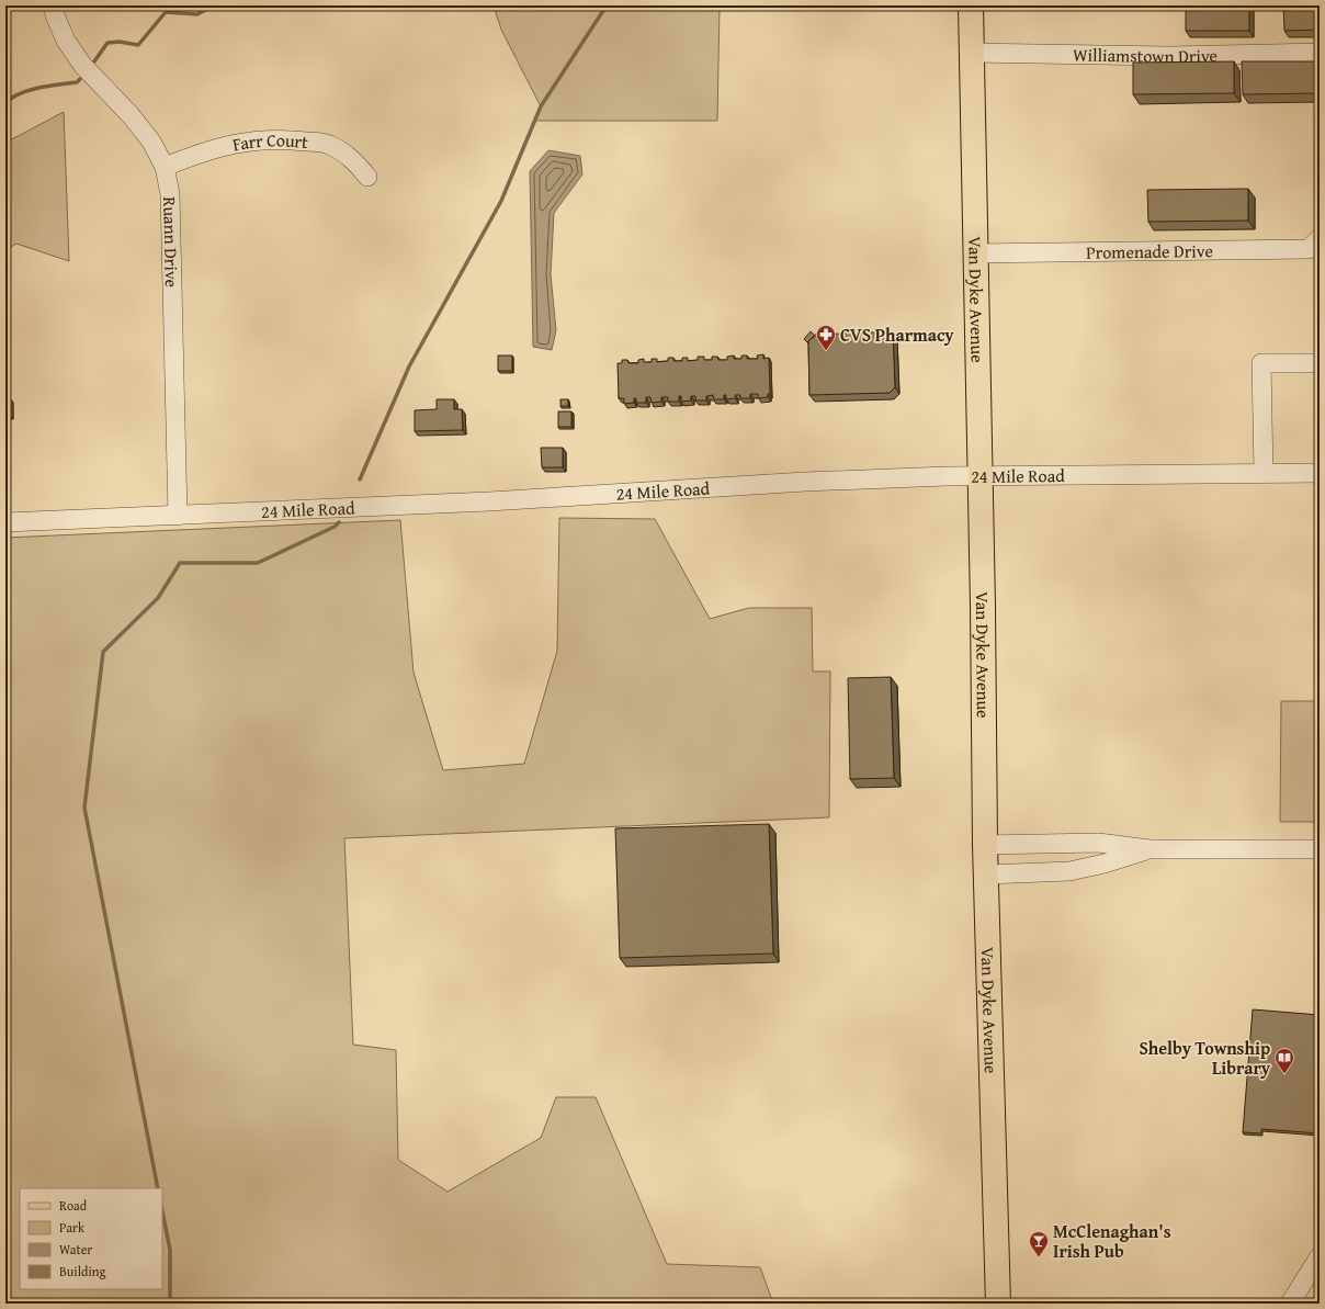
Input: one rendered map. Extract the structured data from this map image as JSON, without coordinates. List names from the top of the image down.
{
  "streets": {
    "main road": ["Van Dyke Avenue"],
    "street": [
      "Williamstown Drive",
      "Farr Court",
      "Ruann Drive",
      "Promenade Drive",
      "24 Mile Road"
    ]
  },
  "crossings": [
    ["Williamstown Drive", "Van Dyke Avenue"],
    ["Farr Court", "Ruann Drive"],
    ["Ruann Drive", "24 Mile Road"],
    ["Promenade Drive", "Van Dyke Avenue"],
    ["Van Dyke Avenue", "24 Mile Road"]
  ],
  "places": {
    "pharmacy": ["CVS Pharmacy"],
    "library": ["Shelby Township Library"],
    "bar": ["McClenaghan's Irish Pub"]
  },
  "legend": [
    "Road",
    "Park",
    "Water",
    "Building"
  ]
}
